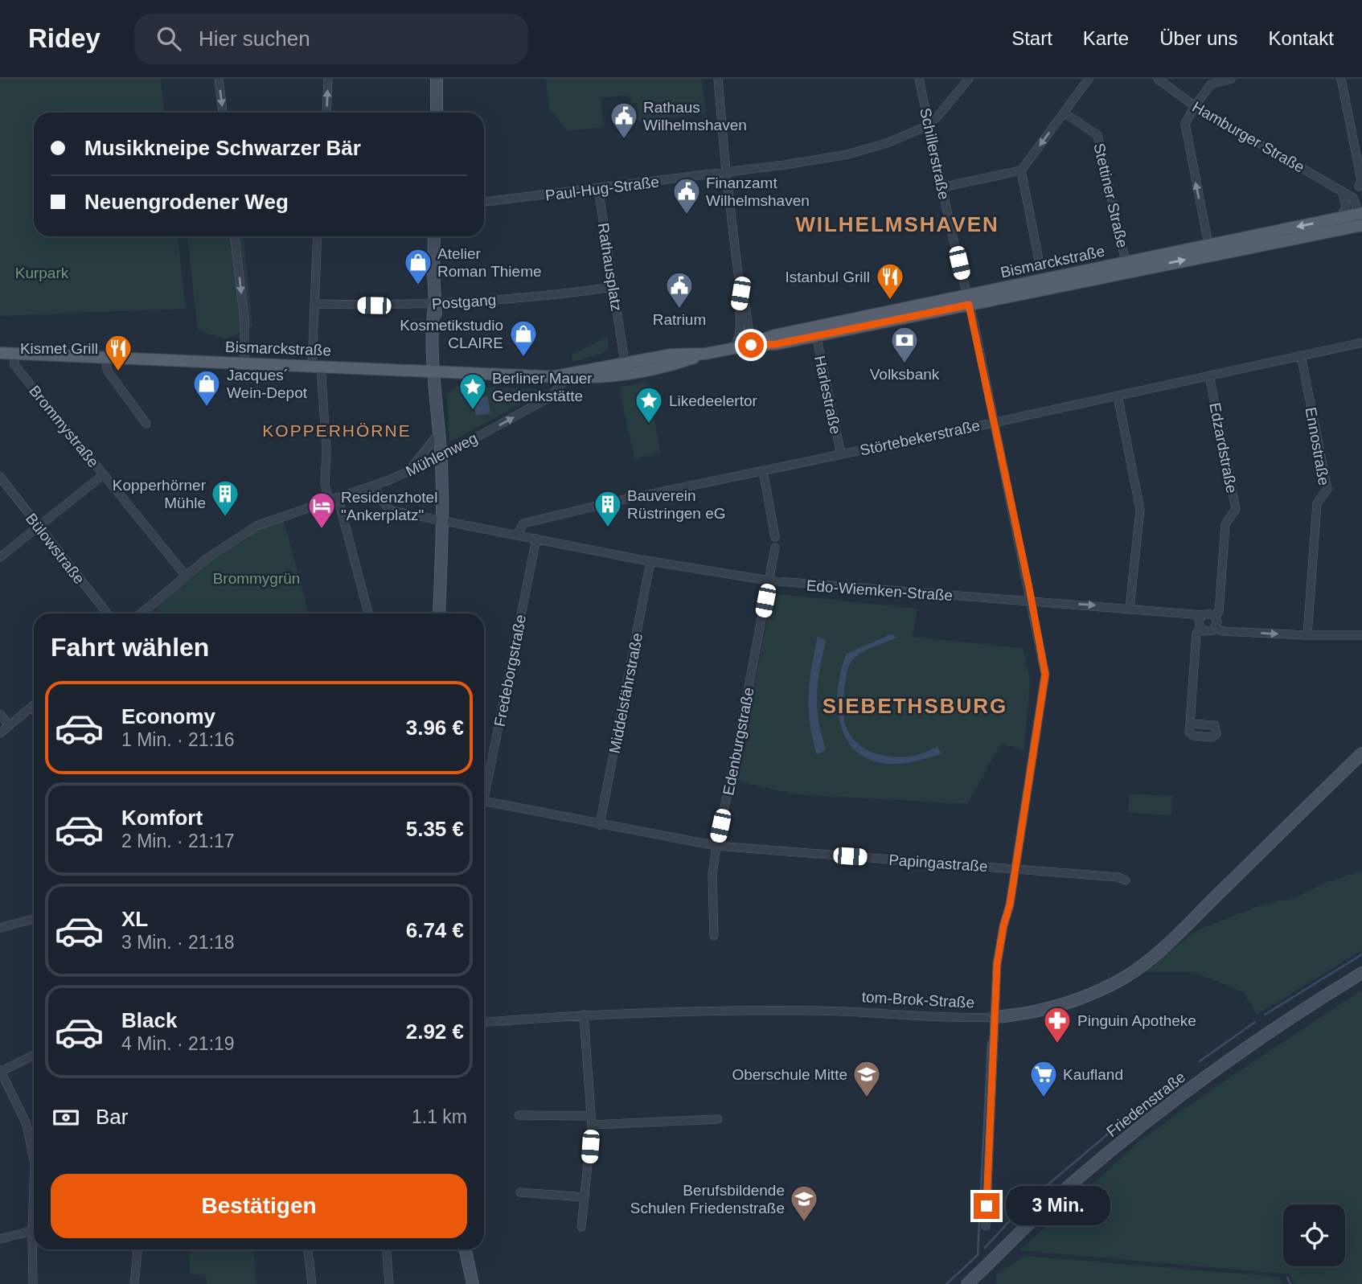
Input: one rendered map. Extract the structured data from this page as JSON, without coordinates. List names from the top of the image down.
{
  "streets": {
    "main road": ["Bismarckstraße", "tom-Brok-Straße", "Friedenstraße"],
    "street": [
      "Hamburger Straße",
      "Schillerstraße",
      "Paul-Hug-Straße",
      "Stettiner Straße",
      "Rathausplatz",
      "Postgang",
      "Harlestraße",
      "Brommystraße",
      "Störtebekerstraße",
      "Ennostraße",
      "Edzardstraße",
      "Mühlenweg",
      "Bülowstraße",
      "Edo-Wiemken-Straße",
      "Fredeborgstraße",
      "Middelsfährstraße",
      "Edenburgstraße",
      "Papingastraße"
    ]
  },
  "crossings": [
    ["Hamburger Straße", "Bismarckstraße"],
    ["Schillerstraße", "Paul-Hug-Straße"],
    ["Schillerstraße", "Bismarckstraße"],
    ["Schillerstraße", "Störtebekerstraße"],
    ["Schillerstraße", "Edo-Wiemken-Straße"],
    ["Schillerstraße", "Papingastraße"],
    ["Schillerstraße", "tom-Brok-Straße"],
    ["Paul-Hug-Straße", "Rathausplatz"],
    ["Stettiner Straße", "Bismarckstraße"],
    ["Bismarckstraße", "Rathausplatz"],
    ["Bismarckstraße", "Harlestraße"],
    ["Bismarckstraße", "Brommystraße"],
    ["Bismarckstraße", "Mühlenweg"],
    ["Rathausplatz", "Postgang"],
    ["Harlestraße", "Störtebekerstraße"],
    ["Brommystraße", "Mühlenweg"],
    ["Störtebekerstraße", "Ennostraße"],
    ["Störtebekerstraße", "Edzardstraße"],
    ["Störtebekerstraße", "Edo-Wiemken-Straße"],
    ["Edzardstraße", "Edo-Wiemken-Straße"],
    ["Mühlenweg", "Edo-Wiemken-Straße"],
    ["Edo-Wiemken-Straße", "Fredeborgstraße"],
    ["Edo-Wiemken-Straße", "Middelsfährstraße"],
    ["Edo-Wiemken-Straße", "Edenburgstraße"],
    ["Middelsfährstraße", "Papingastraße"],
    ["Edenburgstraße", "Papingastraße"]
  ],
  "districts": ["WILHELMSHAVEN", "KOPPERHÖRNE", "SIEBETHSBURG"],
  "parks": ["Kurpark", "Brommygrün"],
  "places": {
    "public building": ["Rathaus Wilhelmshaven", "Finanzamt Wilhelmshaven", "Ratrium"],
    "shop": ["Atelier Roman Thieme", "Kosmetikstudio CLAIRE", "Jacques´ Wein-Depot"],
    "restaurant": ["Istanbul Grill", "Kismet Grill"],
    "bank": ["Volksbank"],
    "place": ["Berliner Mauer Gedenkstätte", "Likedeelertor"],
    "building": ["Kopperhörner Mühle", "Bauverein Rüstringen eG"],
    "hotel": ["Residenzhotel \"Ankerplatz\""],
    "pharmacy": ["Pinguin Apotheke"],
    "school or university": ["Oberschule Mitte", "Berufsbildende Schulen Friedenstraße"],
    "supermarket": ["Kaufland"]
  },
  "page": {
    "header": "Ridey",
    "search": "Hier suchen",
    "nav": [
      "Start",
      "Karte",
      "Über uns",
      "Kontakt"
    ],
    "banner": ["Musikkneipe Schwarzer Bär", "Neuengrodener Weg"],
    "heading": "Fahrt wählen",
    "list": [
      {
        "name": "Economy",
        "note": "1 Min. · 21:16",
        "value": "3.96 €"
      },
      {
        "name": "Komfort",
        "note": "2 Min. · 21:17",
        "value": "5.35 €"
      },
      {
        "name": "XL",
        "note": "3 Min. · 21:18",
        "value": "6.74 €"
      },
      {
        "name": "Black",
        "note": "4 Min. · 21:19",
        "value": "2.92 €"
      }
    ],
    "pay": ["Bar", "1.1 km"],
    "buttons": "Bestätigen",
    "bubble": "3 Min."
  }
}
